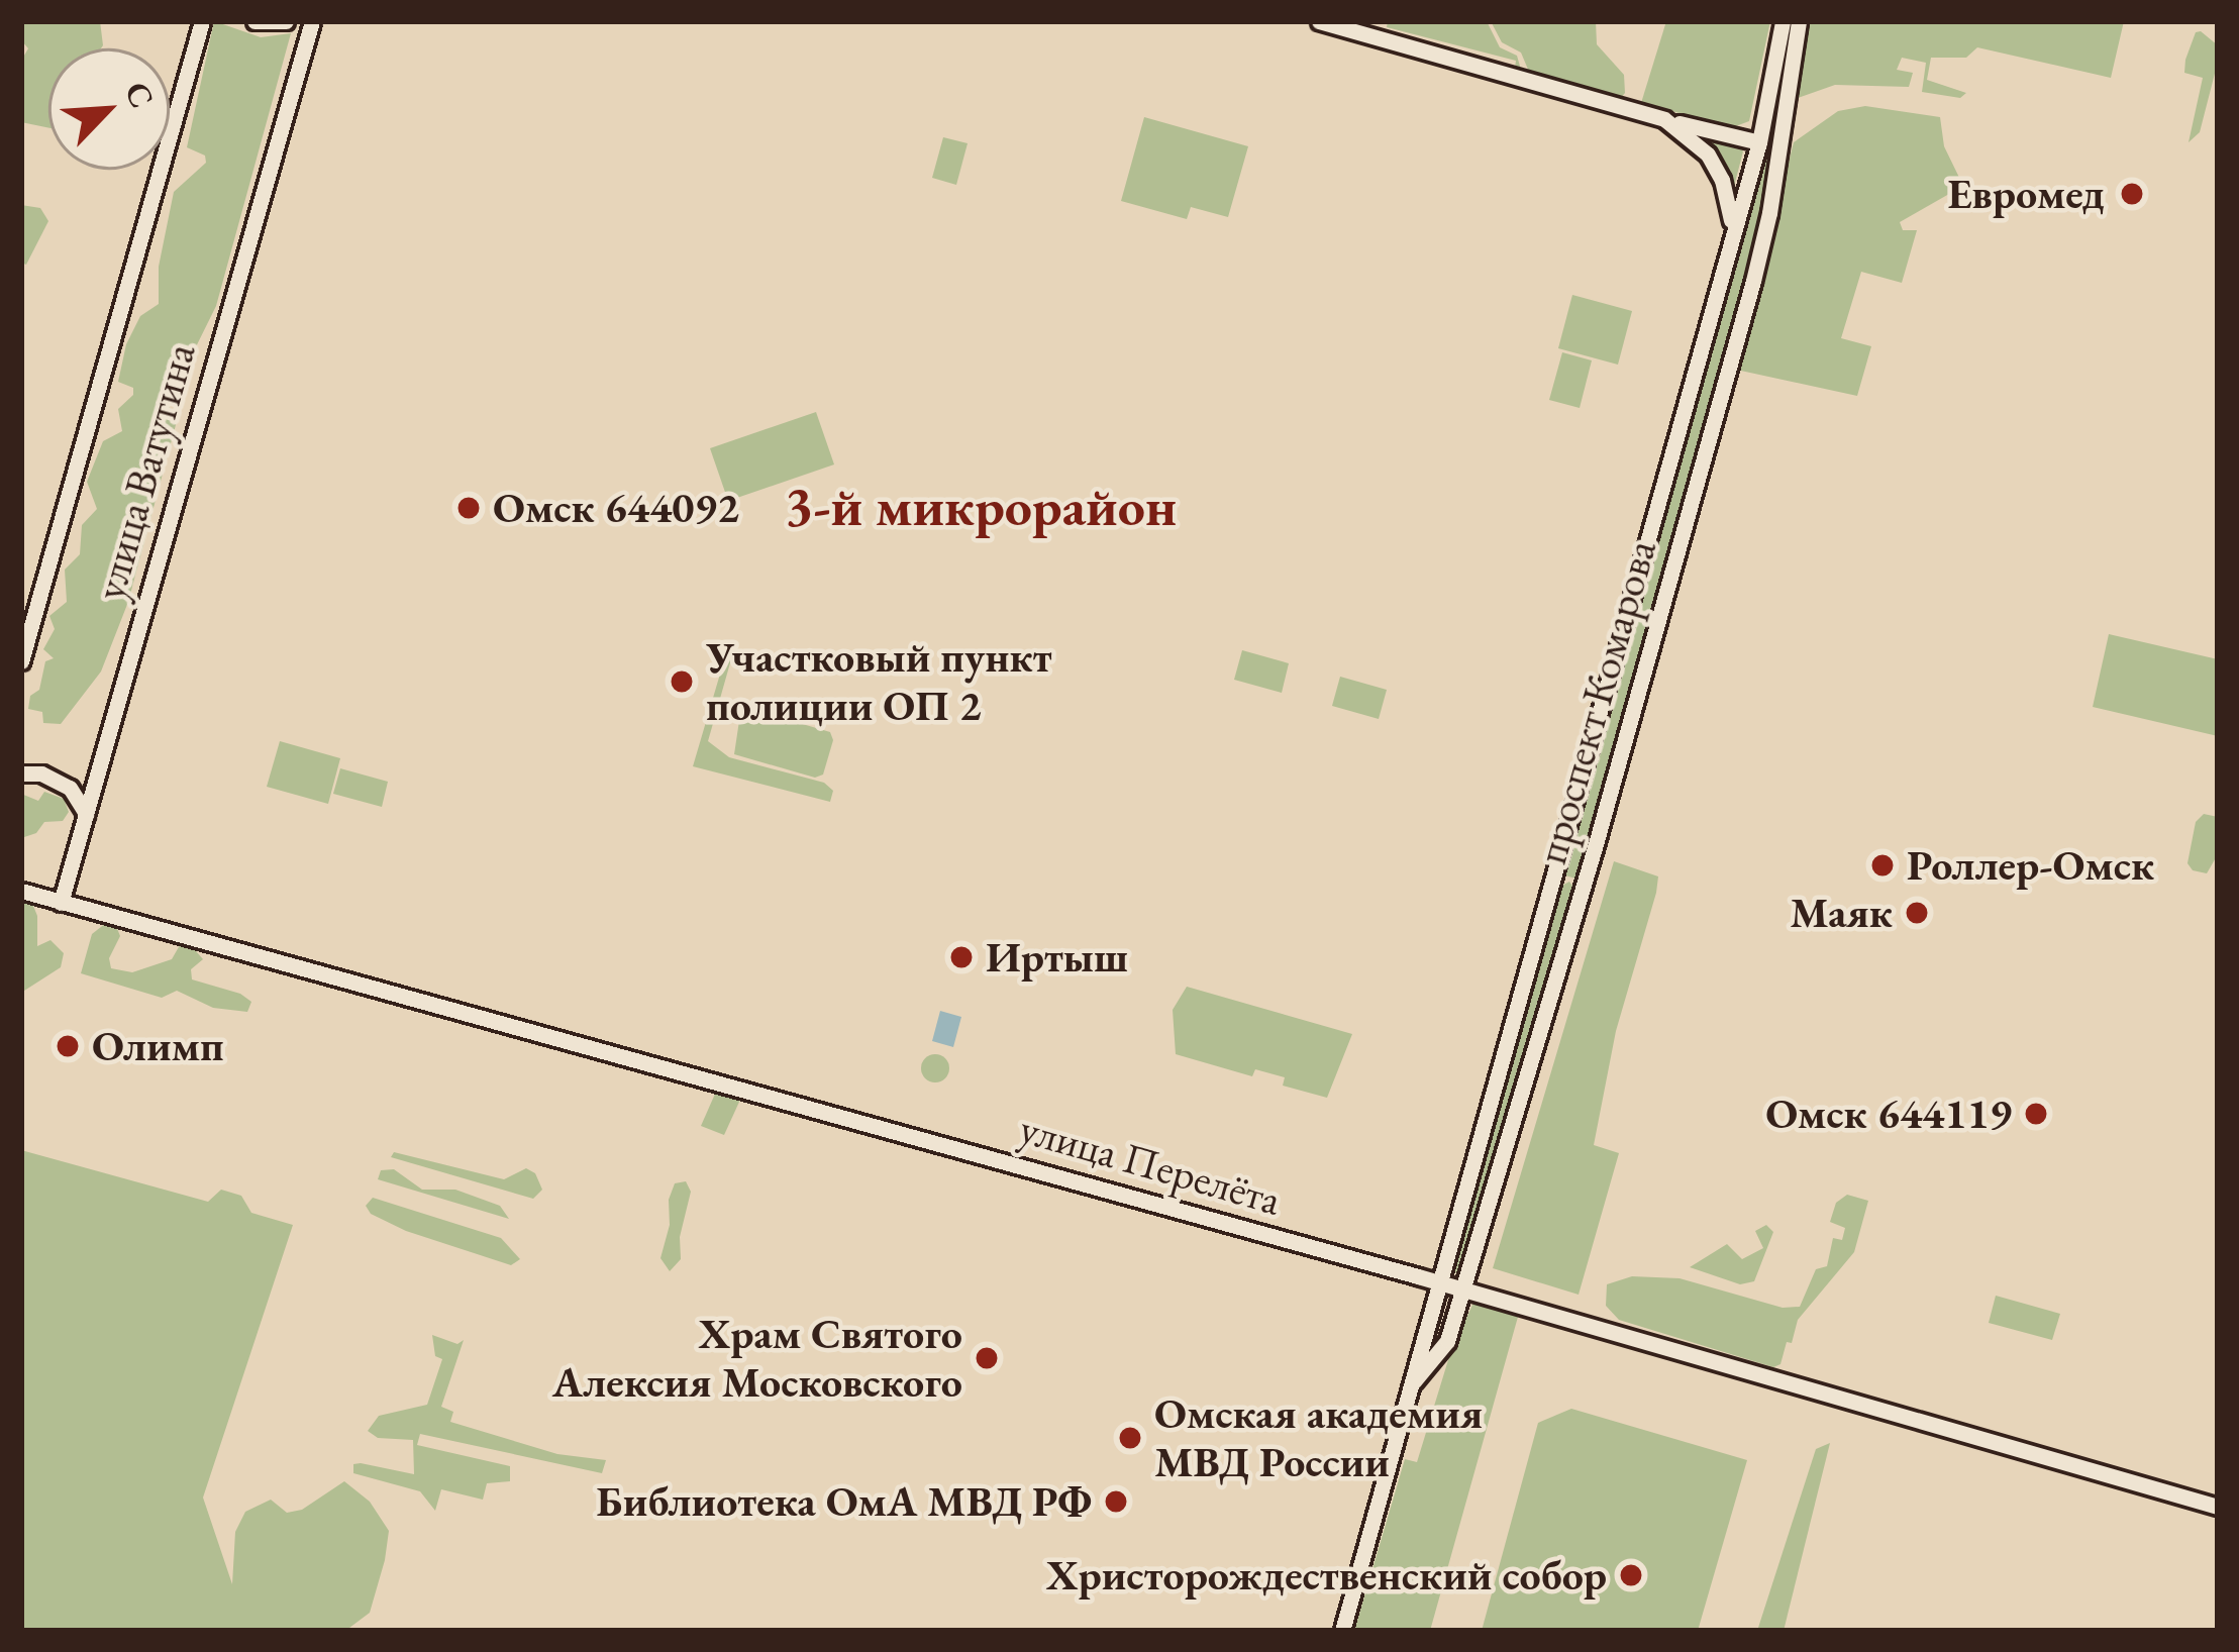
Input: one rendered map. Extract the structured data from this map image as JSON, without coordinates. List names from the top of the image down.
{
  "streets": {
    "main road": ["улица Ватутина", "проспект Комарова", "улица Перелёта"]
  },
  "crossings": [
    ["улица Ватутина", "улица Перелёта"],
    ["проспект Комарова", "улица Перелёта"]
  ],
  "districts": ["3-й микрорайон"],
  "places": [
    "Евромед",
    "Омск 644092",
    "Участковый пункт полиции ОП 2",
    "Роллер-Омск",
    "Маяк",
    "Иртыш",
    "Олимп",
    "Омск 644119",
    "Храм Святого Алексия Московского",
    "Омская академия МВД России",
    "Библиотека ОмА МВД РФ",
    "Христорождественский собор"
  ],
  "north": "top right"
}
